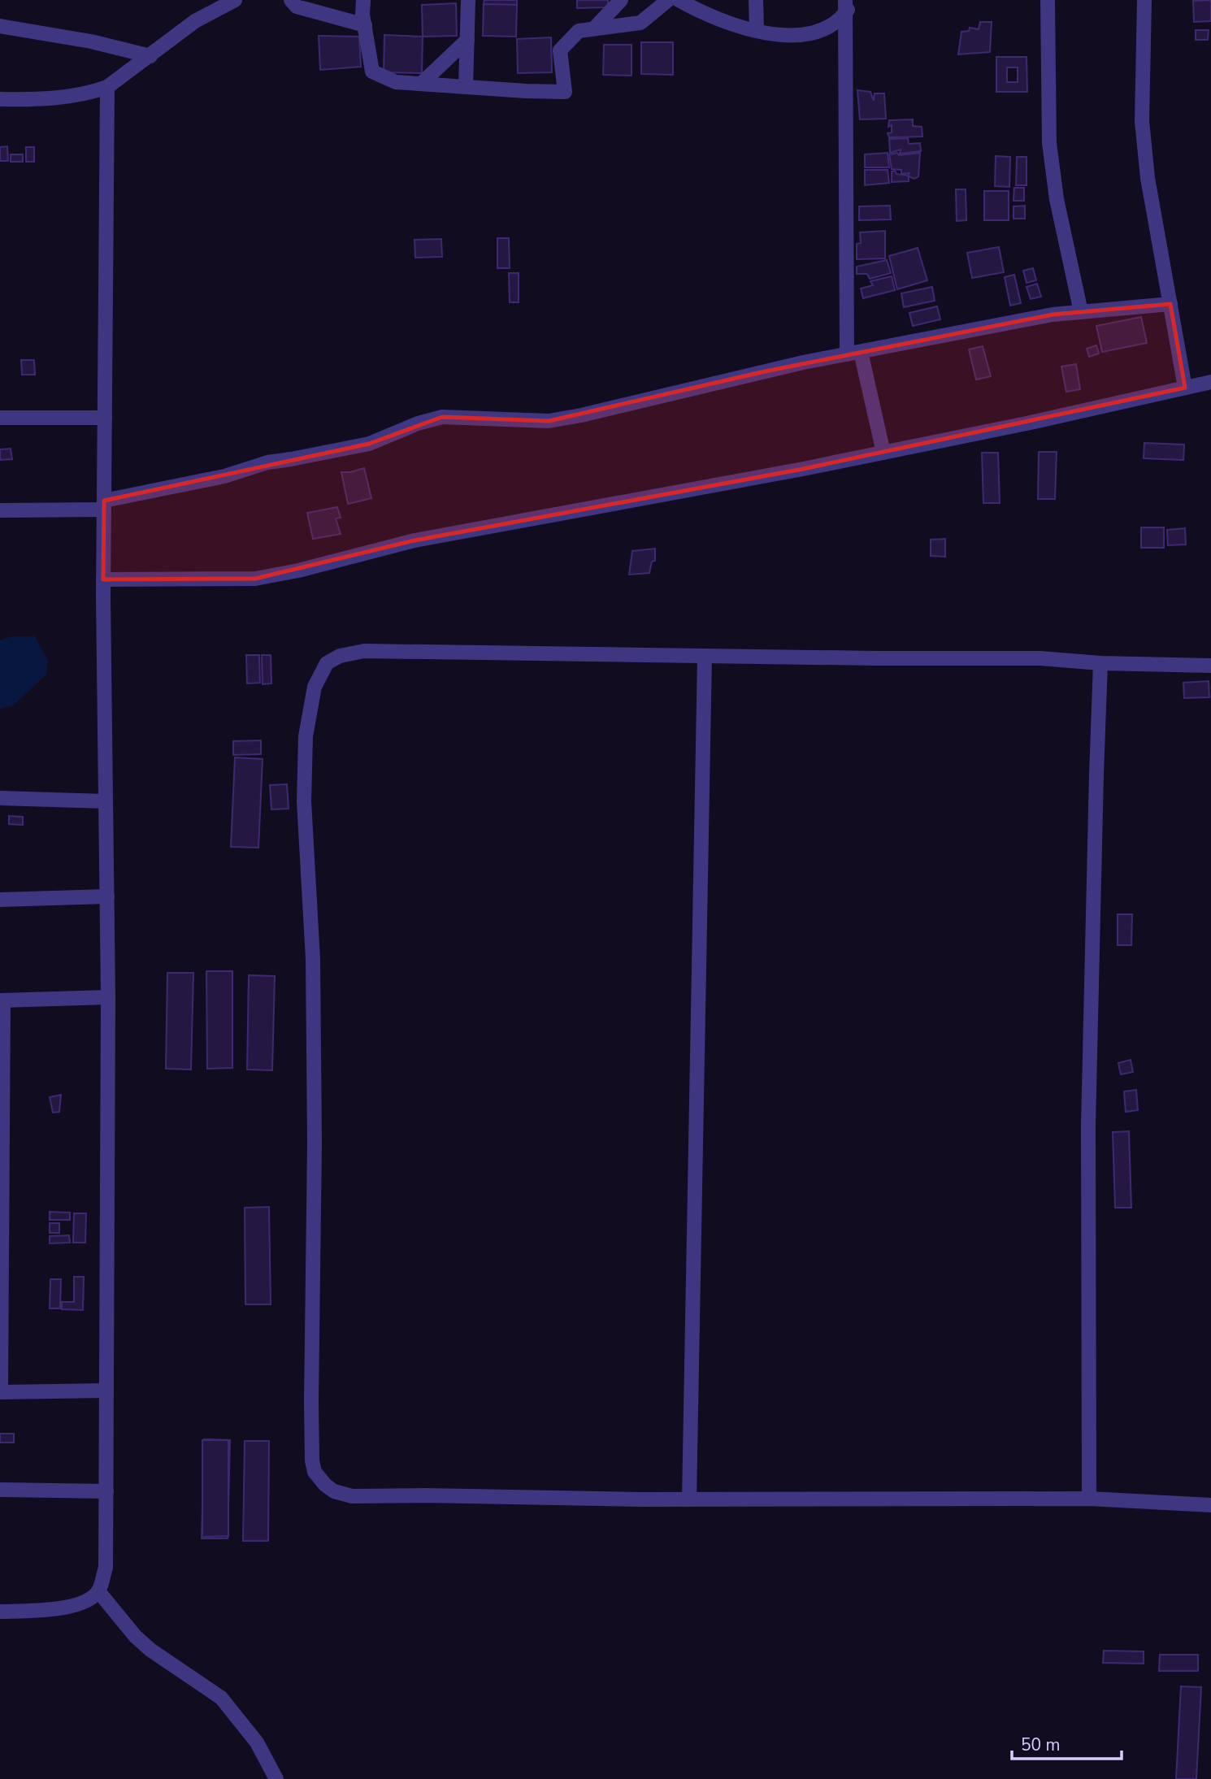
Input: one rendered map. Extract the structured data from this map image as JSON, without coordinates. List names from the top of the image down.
{
  "scale_bar": "50 m"
}
